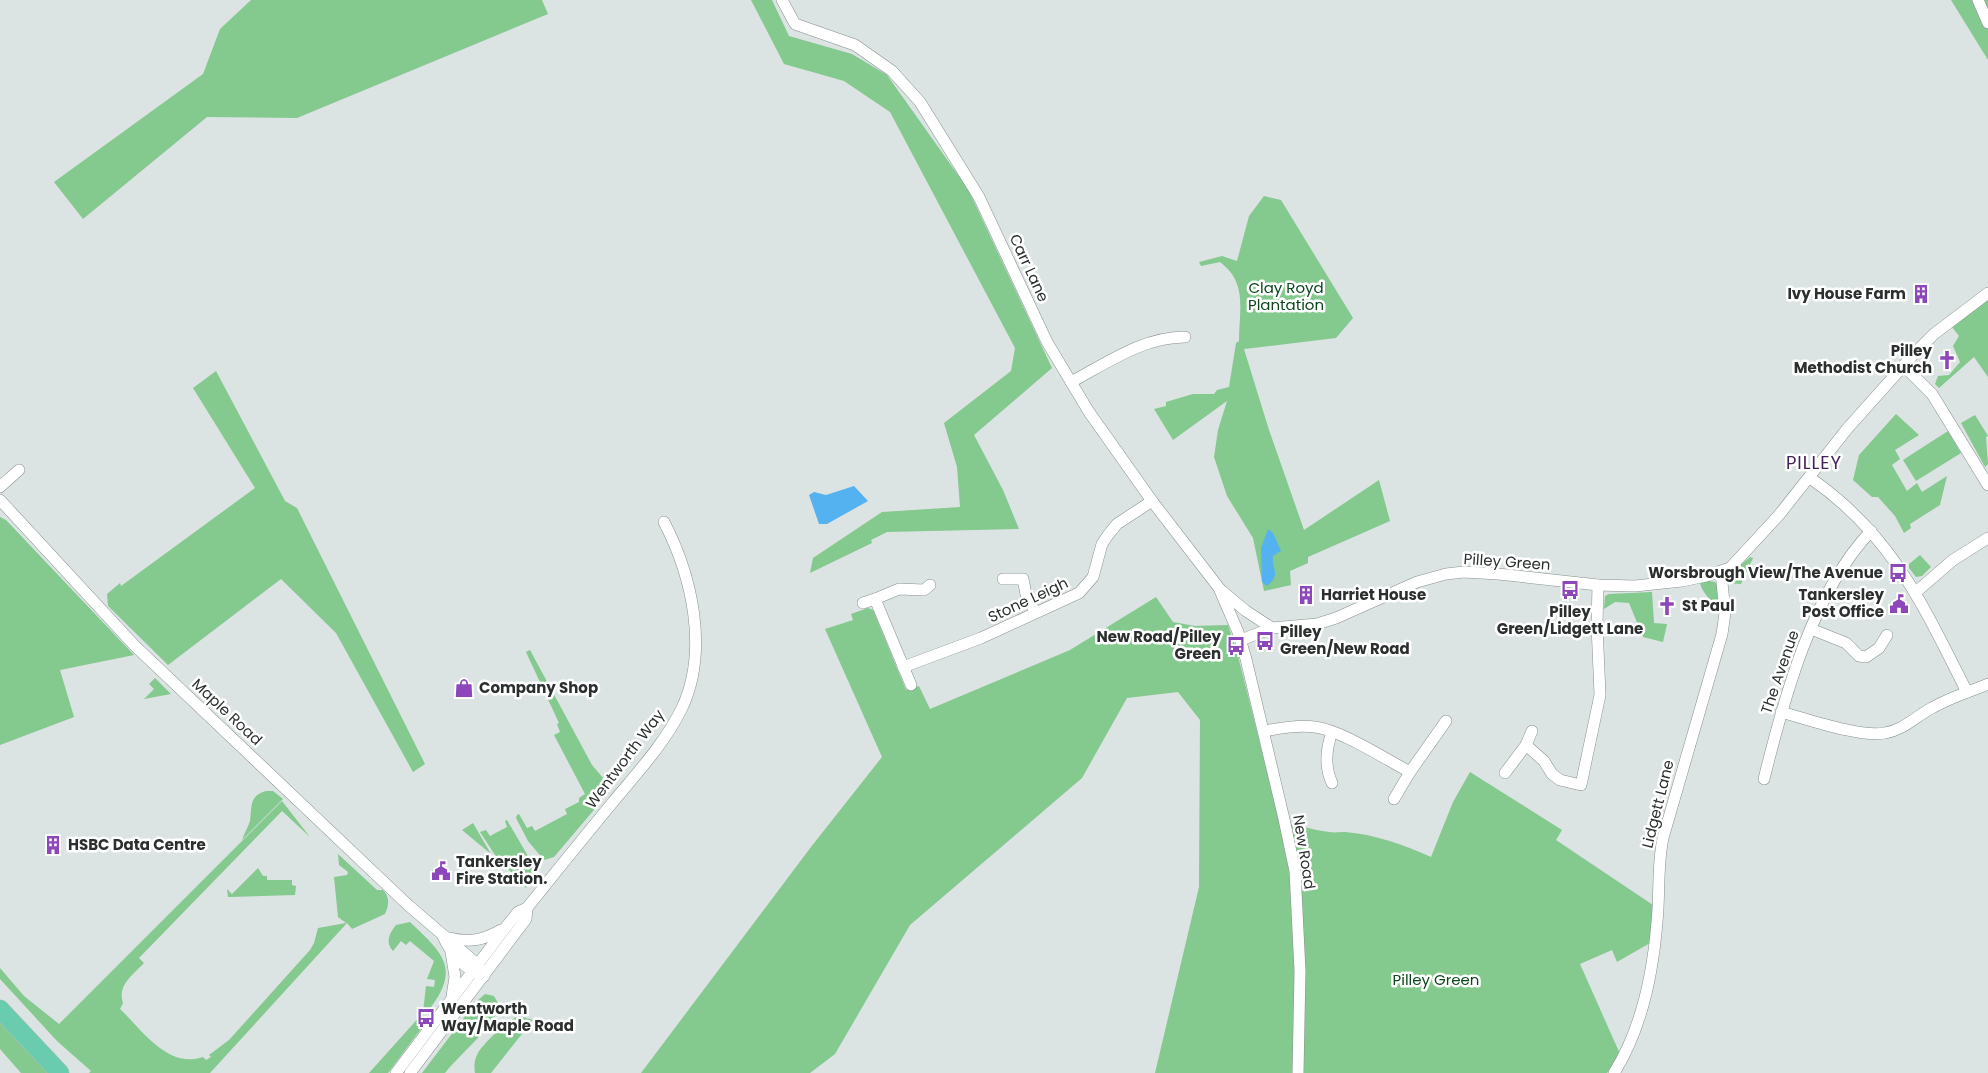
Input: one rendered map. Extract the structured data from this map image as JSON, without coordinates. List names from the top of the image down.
{
  "streets": {
    "street": [
      "Carr Lane",
      "Pilley Green",
      "Stone Leigh",
      "The Avenue",
      "Maple Road",
      "Wentworth Way",
      "Lidgett Lane",
      "New Road"
    ]
  },
  "crossings": [
    ["Carr Lane", "Pilley Green"],
    ["Carr Lane", "Stone Leigh"],
    ["Carr Lane", "New Road"],
    ["Pilley Green", "Lidgett Lane"],
    ["Pilley Green", "New Road"],
    ["Maple Road", "Wentworth Way"]
  ],
  "districts": ["PILLEY"],
  "parks": ["Clay Royd Plantation", "Pilley Green"],
  "places": {
    "building": ["Ivy House Farm", "Harriet House", "HSBC Data Centre"],
    "church": ["Pilley Methodist Church", "St Paul"],
    "bus stop": [
      "Worsbrough View/The Avenue",
      "Pilley Green/Lidgett Lane",
      "Pilley Green/New Road",
      "New Road/Pilley Green",
      "Wentworth Way/Maple Road"
    ],
    "public building": ["Tankersley Post Office", "Tankersley Fire Station."],
    "shop": ["Company Shop"]
  }
}
